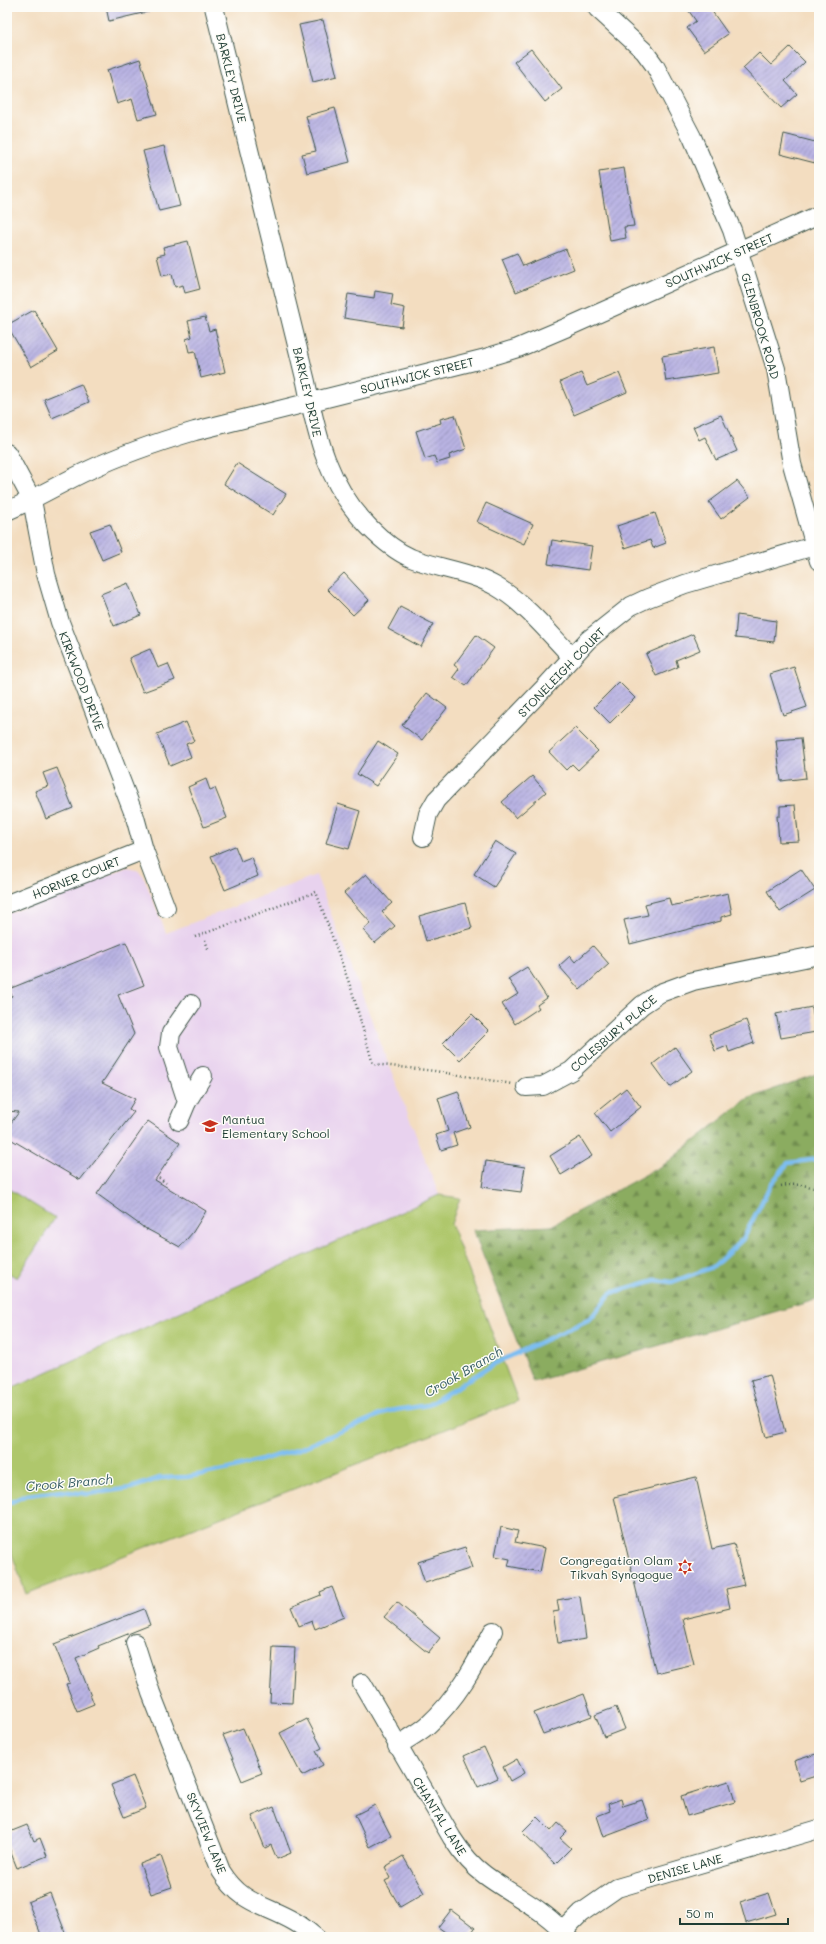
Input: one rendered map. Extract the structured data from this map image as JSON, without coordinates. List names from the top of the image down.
{
  "streets": {
    "street": [
      "BARKLEY DRIVE",
      "SOUTHWICK STREET",
      "GLENBROOK ROAD",
      "STONELEIGH COURT",
      "KIRKWOOD DRIVE",
      "HORNER COURT",
      "COLESBURY PLACE",
      "CHANTAL LANE",
      "SKYVIEW LANE",
      "DENISE LANE"
    ]
  },
  "crossings": [
    ["BARKLEY DRIVE", "SOUTHWICK STREET"],
    ["BARKLEY DRIVE", "STONELEIGH COURT"],
    ["SOUTHWICK STREET", "GLENBROOK ROAD"],
    ["SOUTHWICK STREET", "KIRKWOOD DRIVE"],
    ["GLENBROOK ROAD", "STONELEIGH COURT"],
    ["KIRKWOOD DRIVE", "HORNER COURT"],
    ["CHANTAL LANE", "DENISE LANE"]
  ],
  "water": ["Crook Branch"],
  "places": {
    "school or university": ["Mantua Elementary School"],
    "synagogue": ["Congregation Olam Tikvah Synogogue"]
  },
  "scale_bar": "50 m"
}
